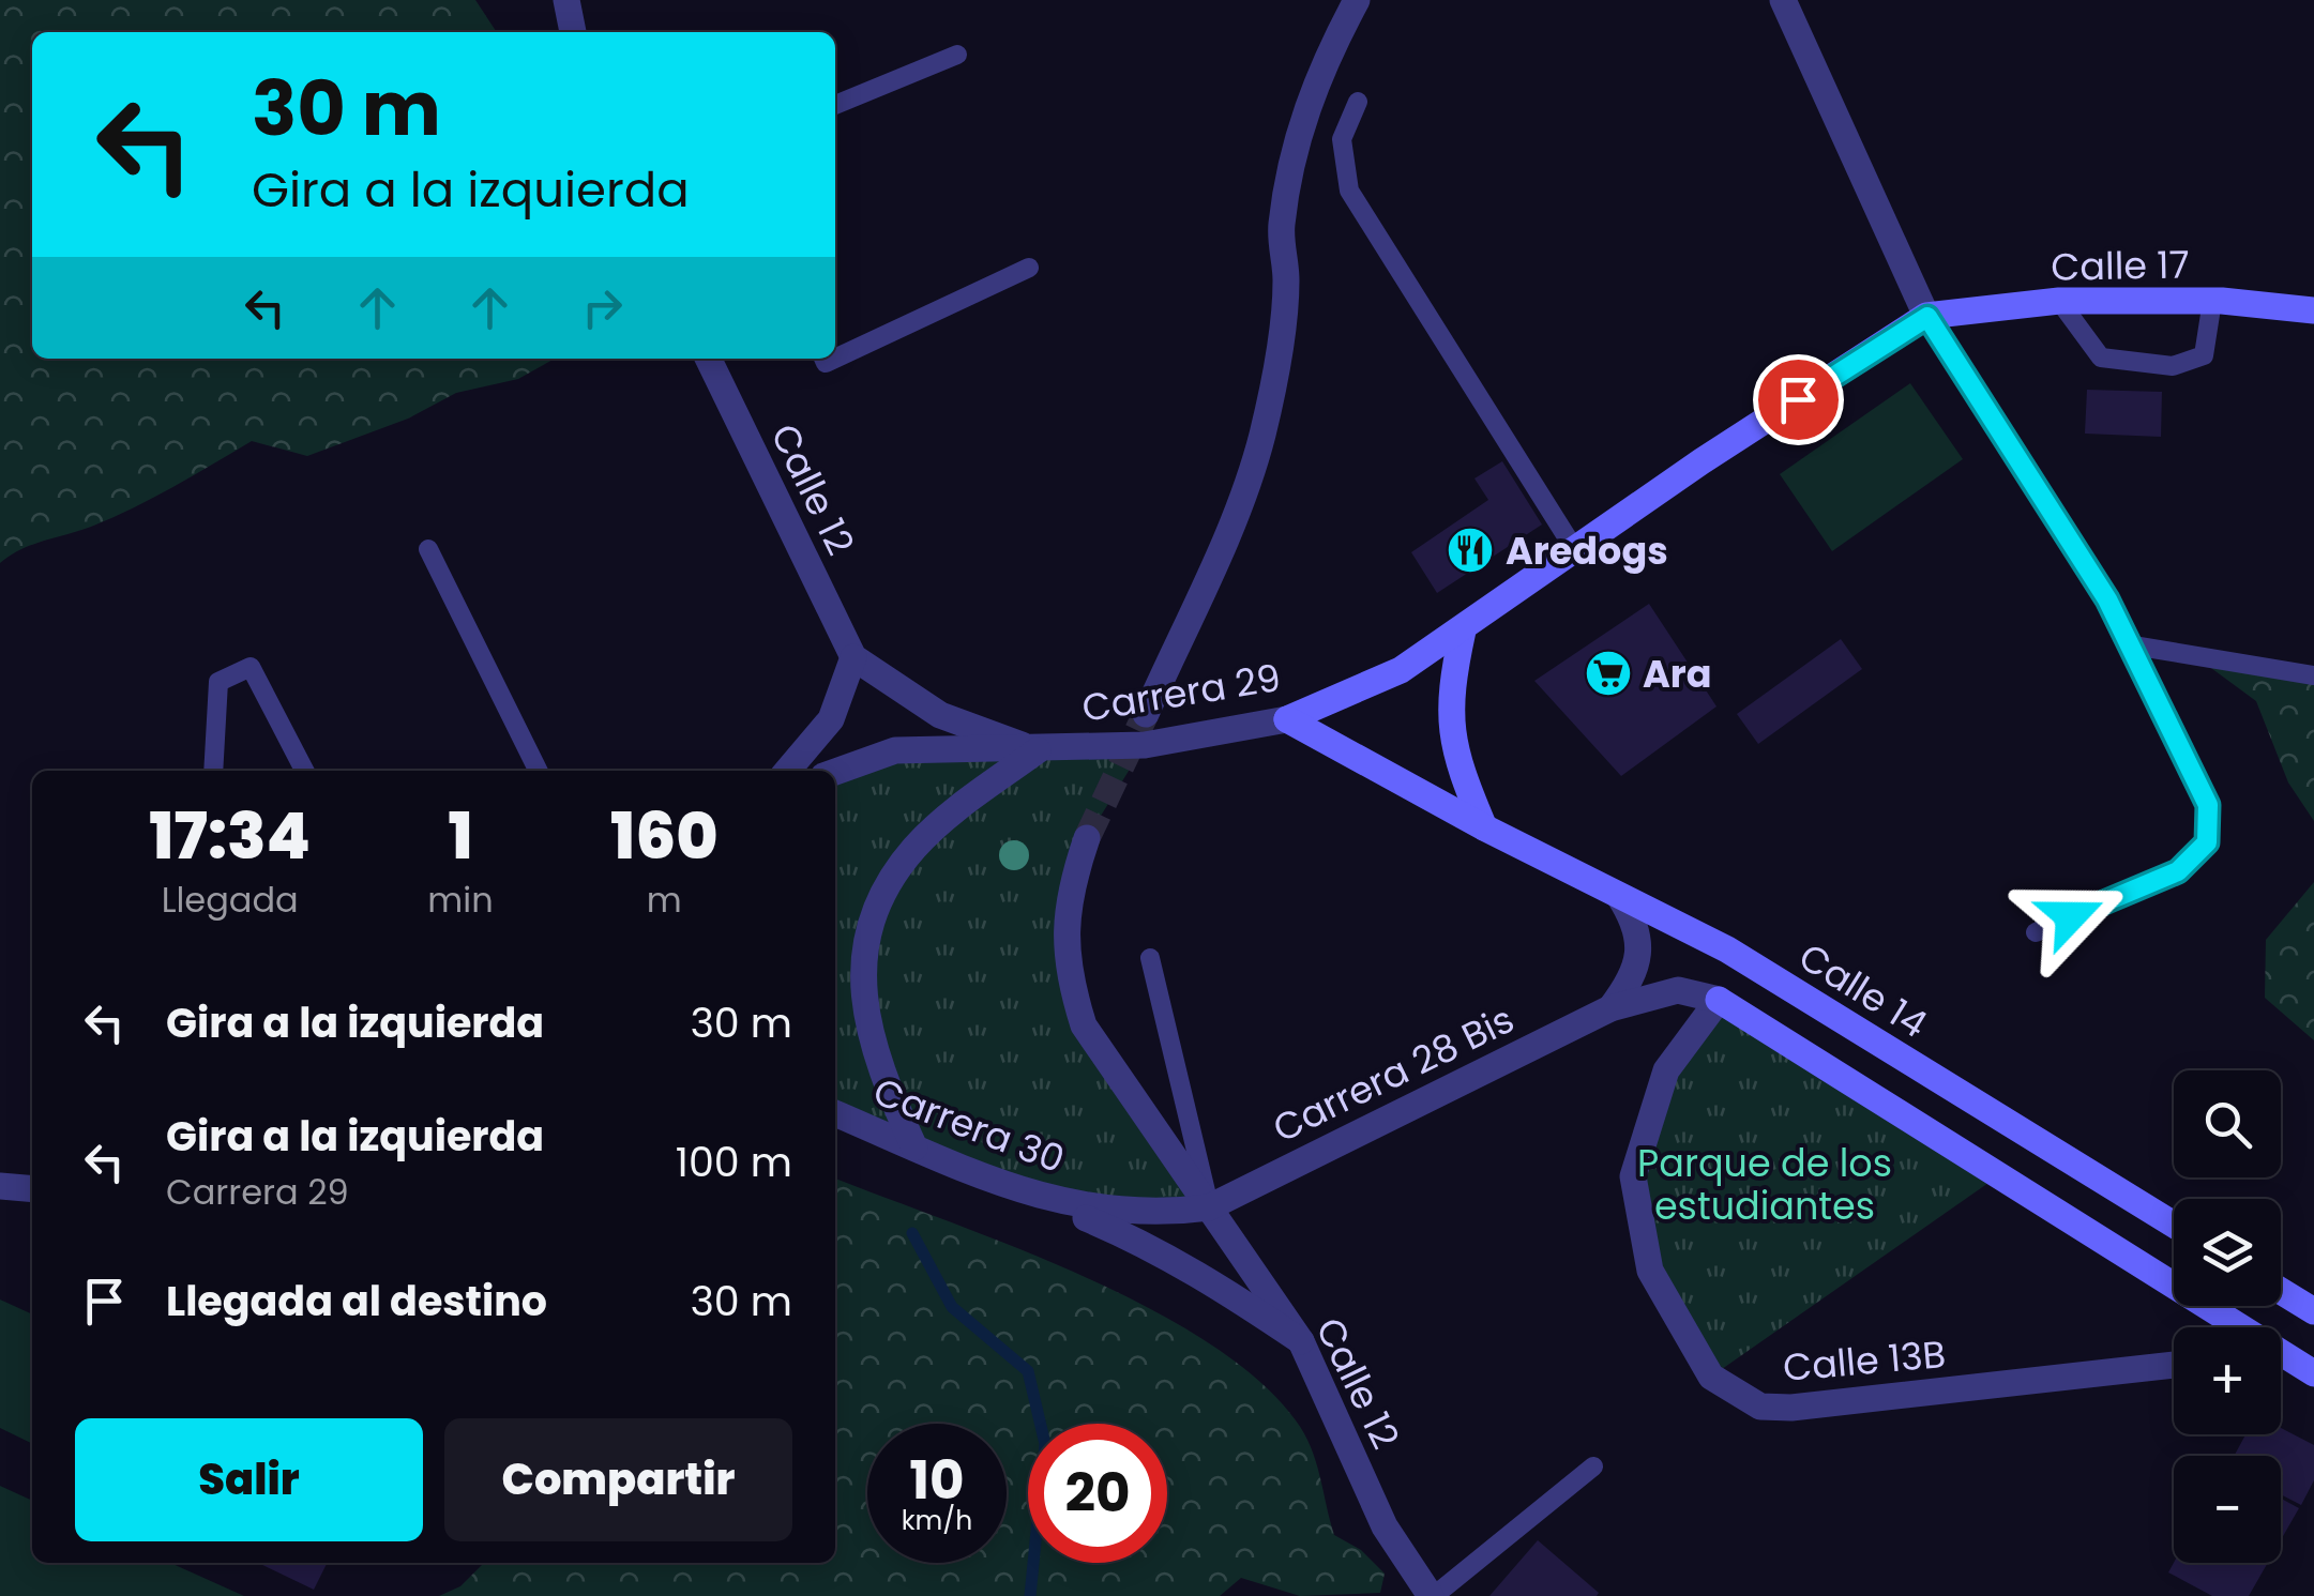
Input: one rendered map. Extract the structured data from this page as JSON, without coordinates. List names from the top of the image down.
{
  "streets": {
    "main road": ["Calle 17", "Carrera 29", "Calle 14"],
    "street": [
      "Calle 12",
      "Carrera 28 Bis",
      "Carrera 30",
      "Calle 13B"
    ]
  },
  "crossings": [
    ["Calle 17", "Carrera 29"],
    ["Calle 12", "Carrera 28 Bis"],
    ["Calle 12", "Carrera 30"],
    ["Carrera 29", "Calle 14"],
    ["Carrera 28 Bis", "Carrera 30"],
    ["Carrera 28 Bis", "Calle 13B"]
  ],
  "parks": ["Parque de los estudiantes"],
  "places": {
    "restaurant": ["Aredogs"],
    "supermarket": ["Ara"]
  },
  "page": {
    "turn": ["30 m", "Gira a la izquierda"],
    "eta": [
      "17:34",
      "Llegada",
      "1",
      "min",
      "160",
      "m"
    ],
    "list": [
      {
        "name": "Gira a la izquierda",
        "value": "30 m"
      },
      {
        "name": "Gira a la izquierda",
        "note": "Carrera 29",
        "value": "100 m"
      },
      {
        "name": "Llegada al destino",
        "value": "30 m"
      }
    ],
    "map_buttons": ["+", "−"],
    "buttons": ["Salir", "Compartir"],
    "speed": "10 km/h",
    "limit": "20"
  }
}
